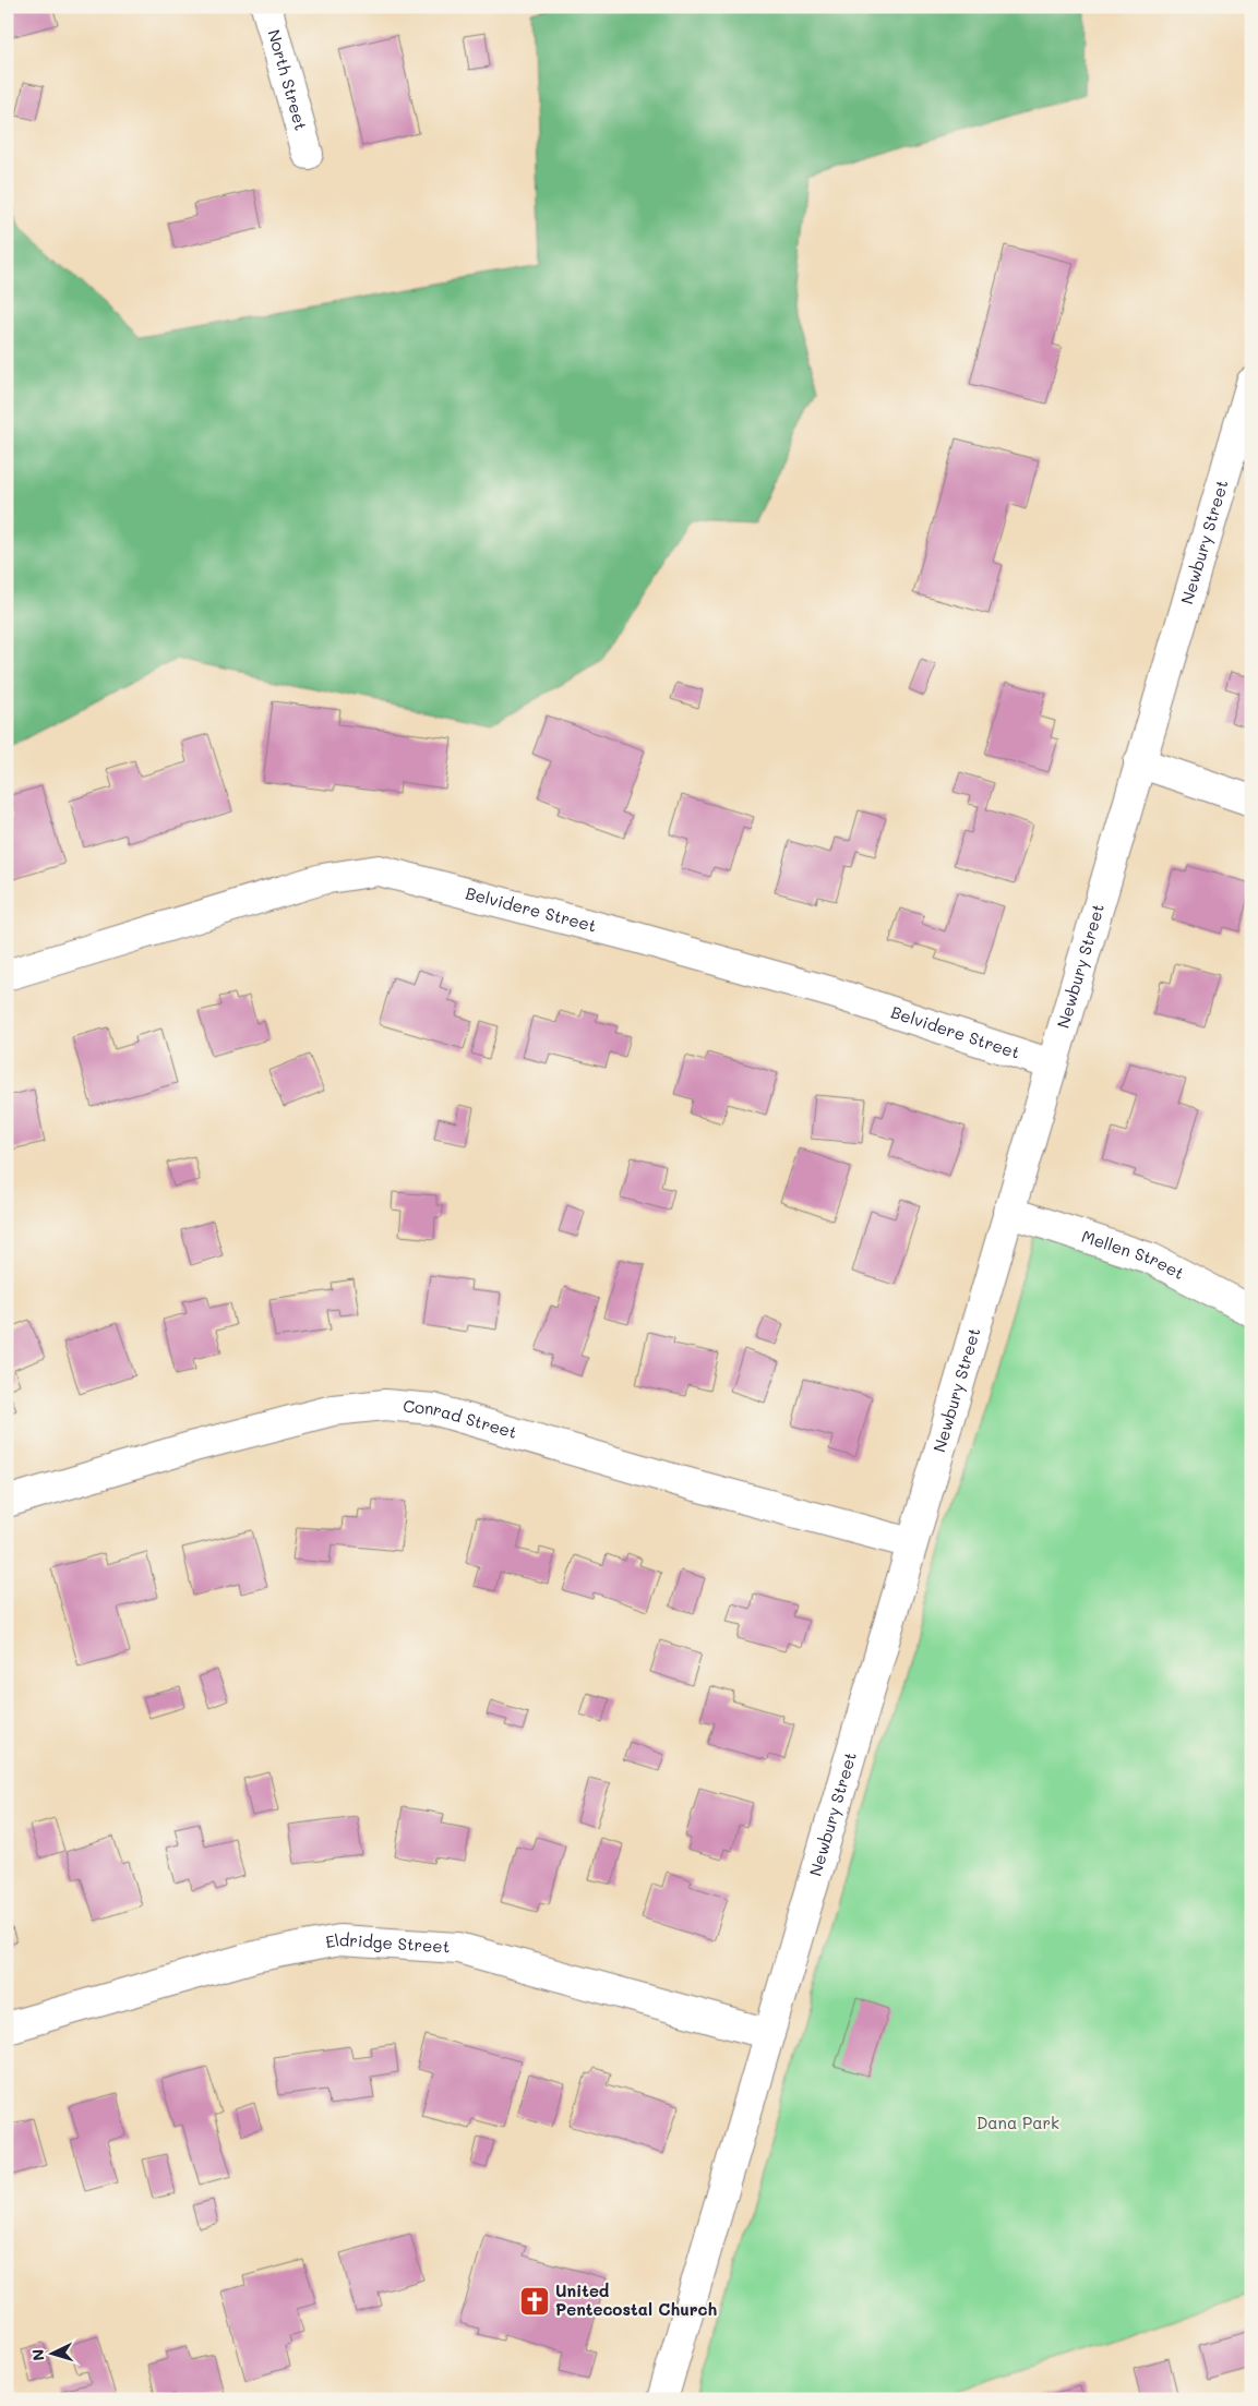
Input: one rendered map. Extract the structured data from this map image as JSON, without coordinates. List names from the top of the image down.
{
  "streets": {
    "street": [
      "North Street",
      "Newbury Street",
      "Belvidere Street",
      "Mellen Street",
      "Conrad Street",
      "Eldridge Street"
    ]
  },
  "crossings": [
    ["Newbury Street", "Belvidere Street"],
    ["Newbury Street", "Mellen Street"],
    ["Newbury Street", "Conrad Street"],
    ["Newbury Street", "Eldridge Street"]
  ],
  "parks": ["Dana Park"],
  "places": {
    "church": ["United Pentecostal Church"]
  },
  "north": "left"
}
